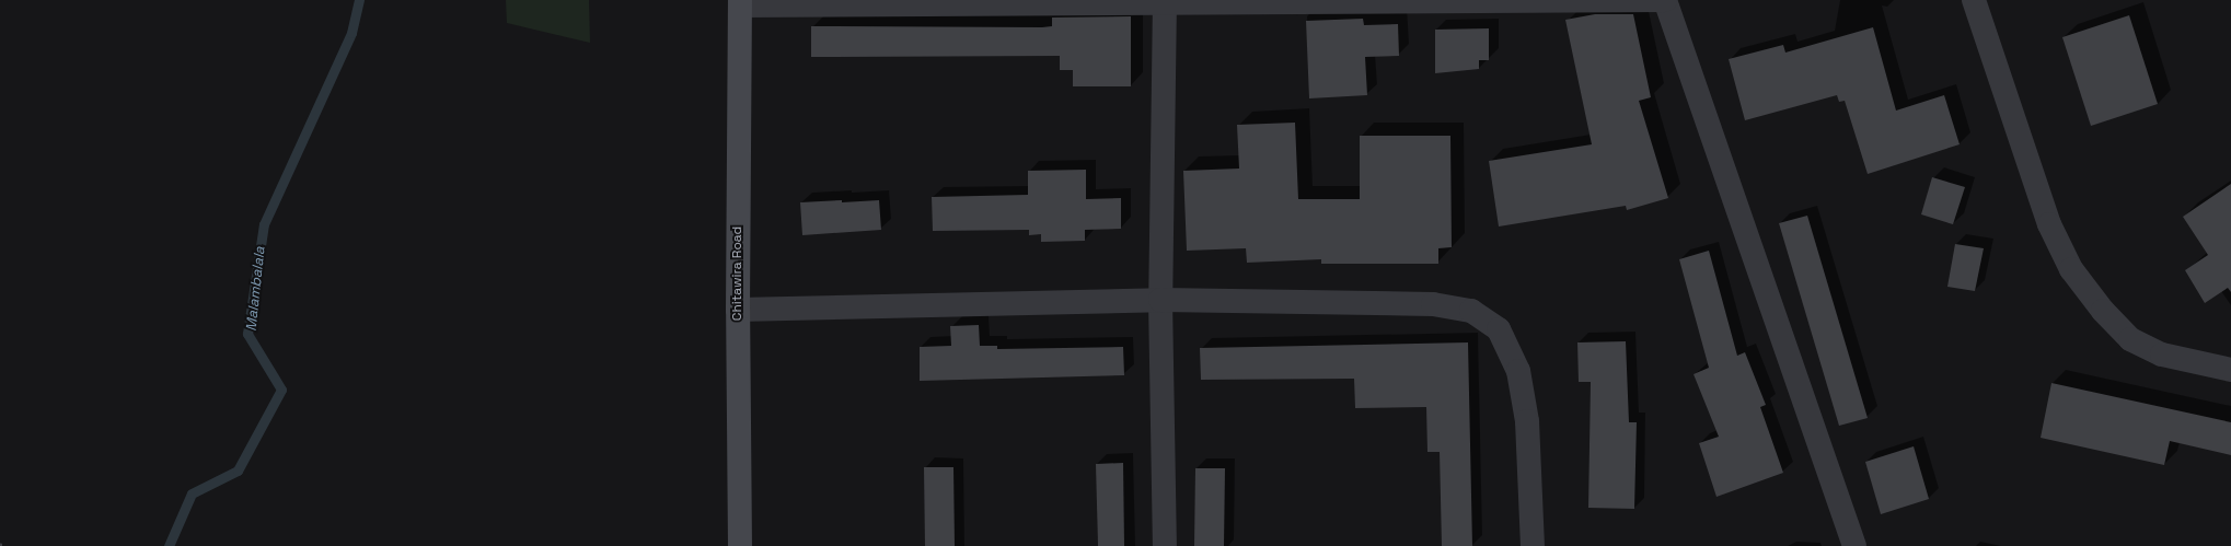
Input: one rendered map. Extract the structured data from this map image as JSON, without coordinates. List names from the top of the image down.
{
  "streets": {
    "street": ["Chitawira Road"]
  },
  "water": ["Malambalala"]
}
